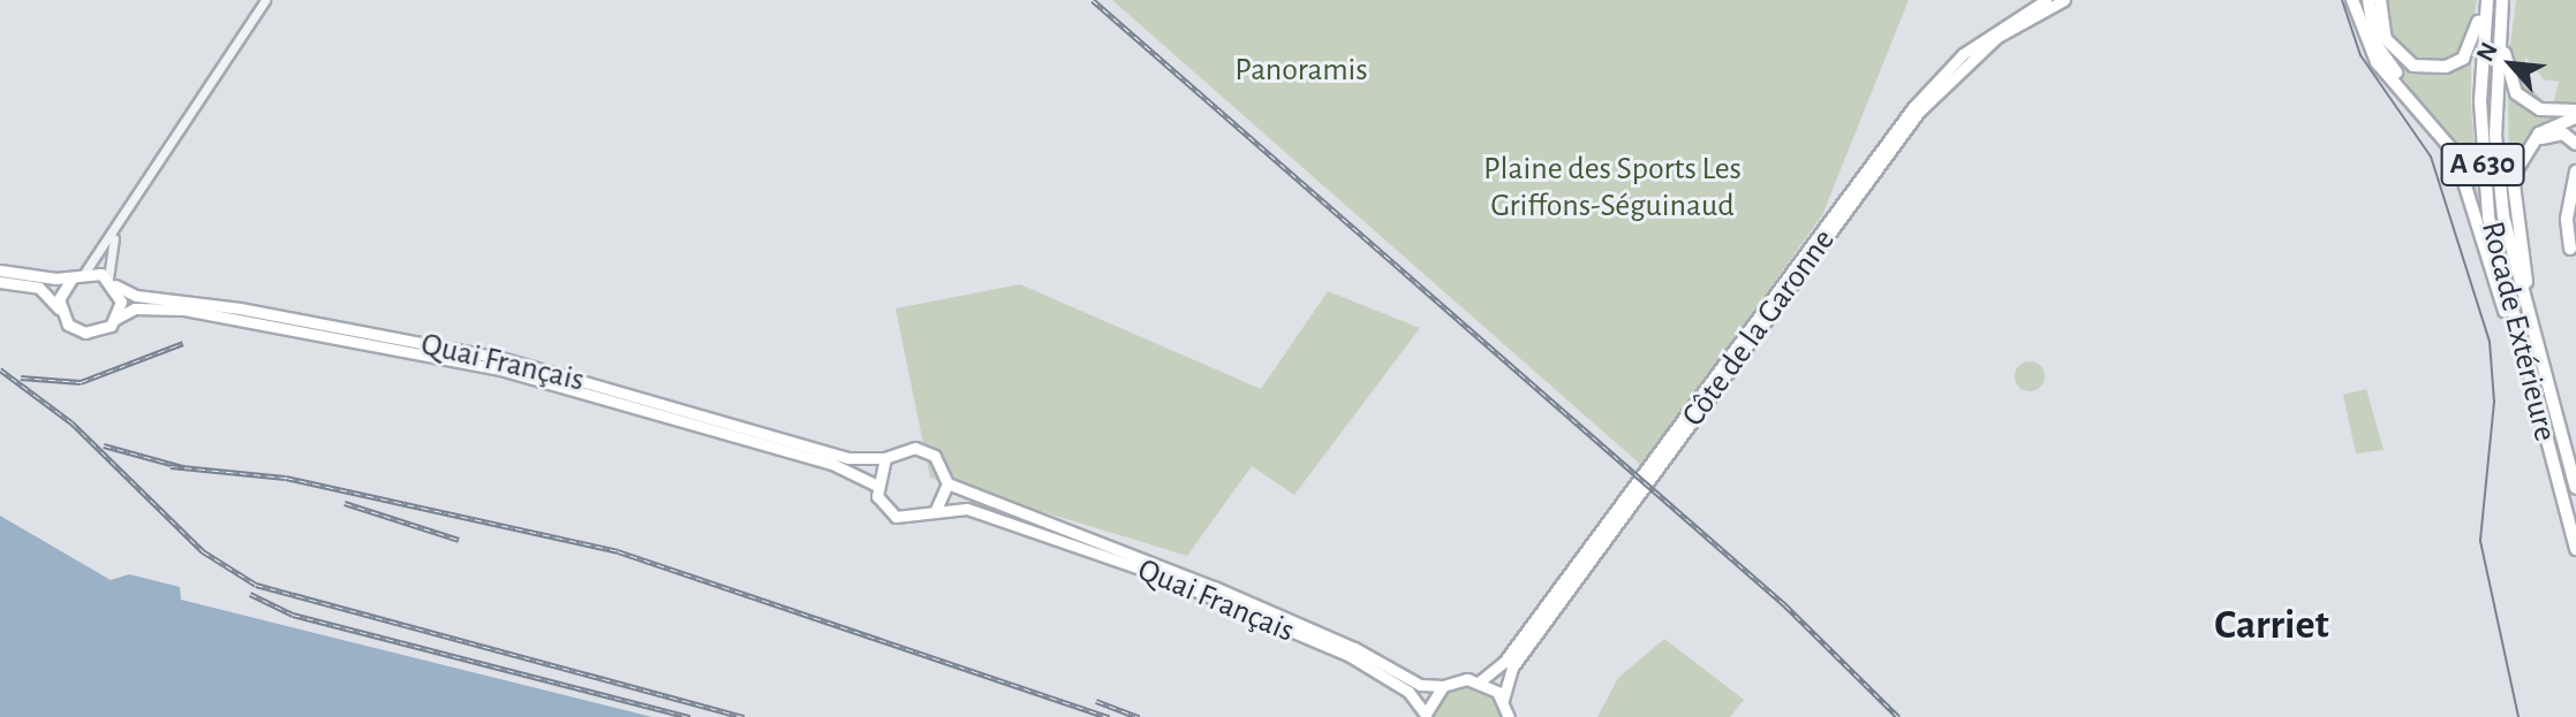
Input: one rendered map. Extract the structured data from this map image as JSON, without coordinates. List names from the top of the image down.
{
  "streets": {
    "highway": ["A 630", "Rocade Extérieure"],
    "main road": ["Côte de la Garonne", "Quai Français"]
  },
  "districts": ["Carriet"],
  "parks": ["Panoramis", "Plaine des Sports Les Griffons-Séguinaud"],
  "north": "top left"
}
